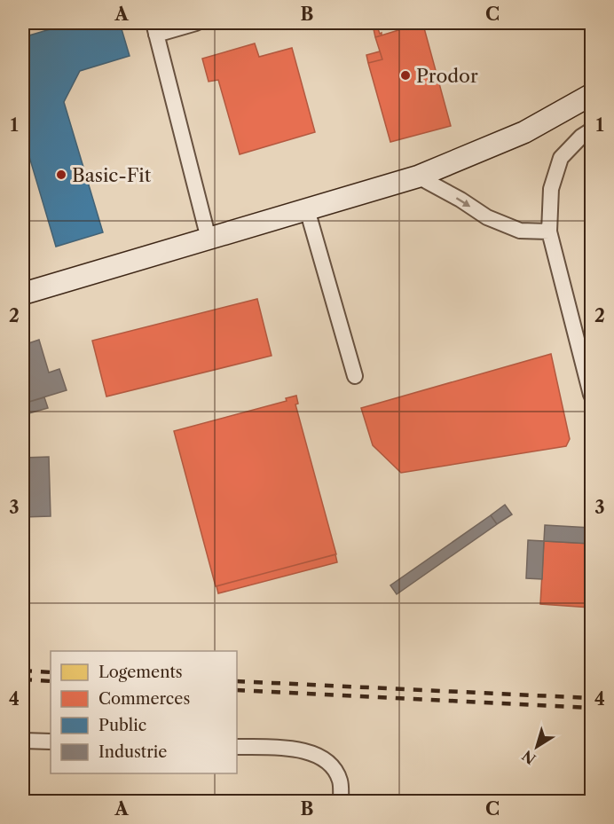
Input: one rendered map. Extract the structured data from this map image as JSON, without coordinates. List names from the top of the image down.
{
  "places": ["Prodor", "Basic-Fit"],
  "legend": [
    "Logements",
    "Commerces",
    "Public",
    "Industrie"
  ],
  "north": "bottom left",
  "grid": {
    "columns": ["A", "B", "C"],
    "rows": [
      "1",
      "2",
      "3",
      "4"
    ]
  }
}
